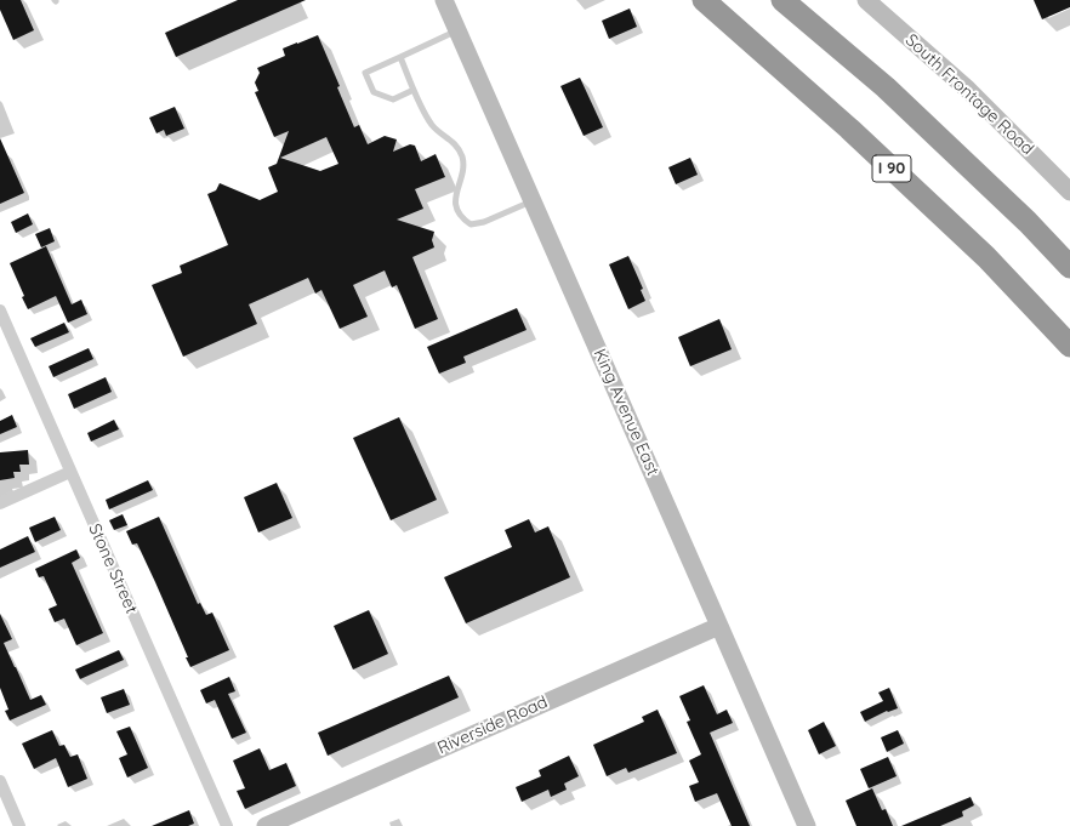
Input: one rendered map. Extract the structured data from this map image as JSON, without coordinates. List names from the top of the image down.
{
  "streets": {
    "highway": ["I 90"],
    "main road": ["South Frontage Road", "King Avenue East", "Riverside Road"],
    "street": ["Stone Street"]
  },
  "crossings": [
    ["King Avenue East", "Riverside Road"]
  ]
}
